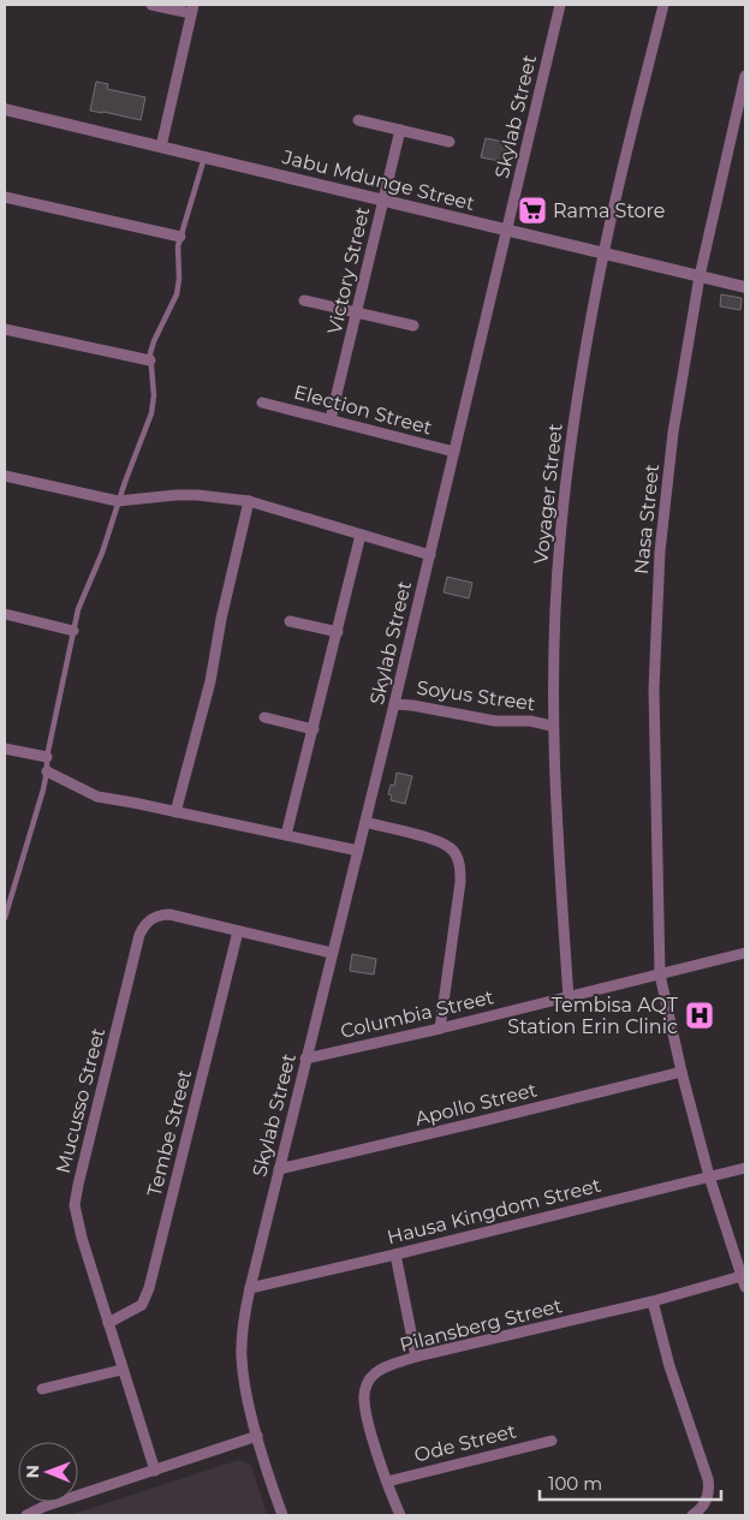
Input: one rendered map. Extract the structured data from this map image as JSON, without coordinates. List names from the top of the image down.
{
  "streets": {
    "street": [
      "Skylab Street",
      "Jabu Mdunge Street",
      "Victory Street",
      "Election Street",
      "Voyager Street",
      "Nasa Street",
      "Soyus Street",
      "Columbia Street",
      "Mucusso Street",
      "Apollo Street",
      "Tembe Street",
      "Hausa Kingdom Street",
      "Pilansberg Street",
      "Ode Street"
    ]
  },
  "crossings": [
    ["Skylab Street", "Jabu Mdunge Street"],
    ["Skylab Street", "Election Street"],
    ["Skylab Street", "Soyus Street"],
    ["Skylab Street", "Columbia Street"],
    ["Skylab Street", "Mucusso Street"],
    ["Skylab Street", "Apollo Street"],
    ["Skylab Street", "Hausa Kingdom Street"],
    ["Jabu Mdunge Street", "Victory Street"],
    ["Jabu Mdunge Street", "Voyager Street"],
    ["Jabu Mdunge Street", "Nasa Street"],
    ["Victory Street", "Election Street"],
    ["Voyager Street", "Soyus Street"],
    ["Voyager Street", "Columbia Street"],
    ["Nasa Street", "Columbia Street"],
    ["Nasa Street", "Apollo Street"],
    ["Nasa Street", "Hausa Kingdom Street"],
    ["Nasa Street", "Pilansberg Street"],
    ["Mucusso Street", "Tembe Street"],
    ["Pilansberg Street", "Ode Street"]
  ],
  "places": {
    "supermarket": ["Rama Store"],
    "hospital": ["Tembisa AQT Station Erin Clinic"]
  },
  "scale_bar": "100 m",
  "north": "left"
}
